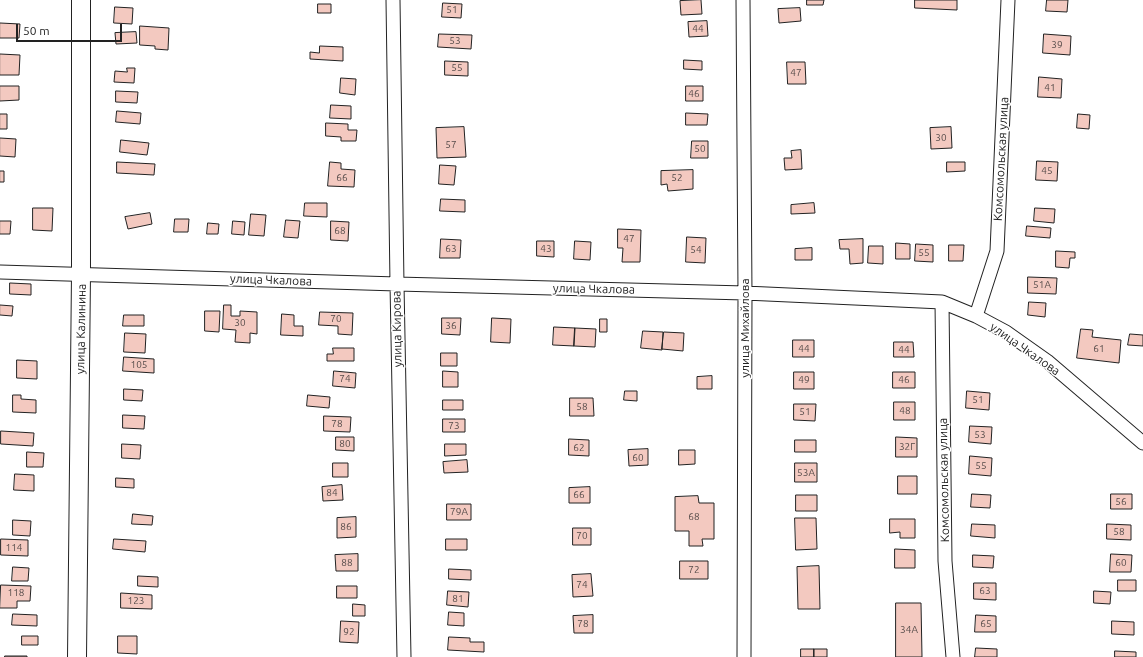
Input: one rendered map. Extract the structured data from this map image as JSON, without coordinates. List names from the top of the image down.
{
  "streets": {
    "street": [
      "Комсомольская улица",
      "улица Чкалова",
      "улица Михайлова",
      "улица Калинина",
      "улица Кирова"
    ]
  },
  "crossings": [
    ["Комсомольская улица", "улица Чкалова"],
    ["улица Чкалова", "улица Михайлова"],
    ["улица Чкалова", "улица Калинина"],
    ["улица Чкалова", "улица Кирова"]
  ],
  "house_numbers": [
    "51",
    "44",
    "53",
    "39",
    "55",
    "47",
    "41",
    "46",
    "30",
    "57",
    "50",
    "45",
    "66",
    "52",
    "68",
    "47",
    "63",
    "43",
    "54",
    "55",
    "51А",
    "70",
    "30",
    "36",
    "44",
    "61",
    "44",
    "105",
    "74",
    "49",
    "46",
    "51",
    "58",
    "48",
    "51",
    "78",
    "73",
    "53",
    "80",
    "32Г",
    "62",
    "60",
    "55",
    "53А",
    "84",
    "66",
    "56",
    "79А",
    "68",
    "86",
    "58",
    "70",
    "114",
    "88",
    "60",
    "72",
    "74",
    "63",
    "118",
    "81",
    "123",
    "78",
    "65",
    "34А",
    "92"
  ],
  "scale_bar": "50 m"
}
